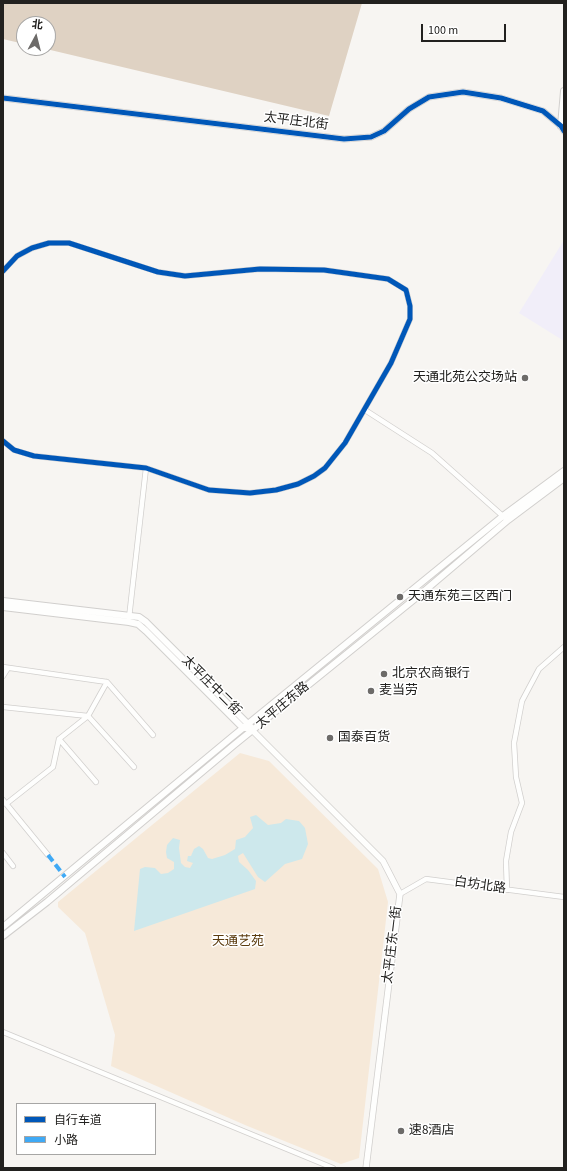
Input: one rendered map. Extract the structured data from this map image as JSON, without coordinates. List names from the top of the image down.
{
  "streets": {
    "main road": ["太平庄中二街", "太平庄东路"],
    "street": ["太平庄北街", "白坊北路", "太平庄东一街"]
  },
  "crossings": [
    ["太平庄中二街", "太平庄东路"],
    ["太平庄中二街", "太平庄东一街"],
    ["太平庄东路", "太平庄东一街"],
    ["白坊北路", "太平庄东一街"]
  ],
  "parks": ["天通艺苑"],
  "places": [
    "天通北苑公交场站",
    "天通东苑三区西门",
    "北京农商银行",
    "麦当劳",
    "国泰百货",
    "速8酒店"
  ],
  "legend": ["自行车道", "小路"],
  "scale_bar": "100 m",
  "north": "top"
}
